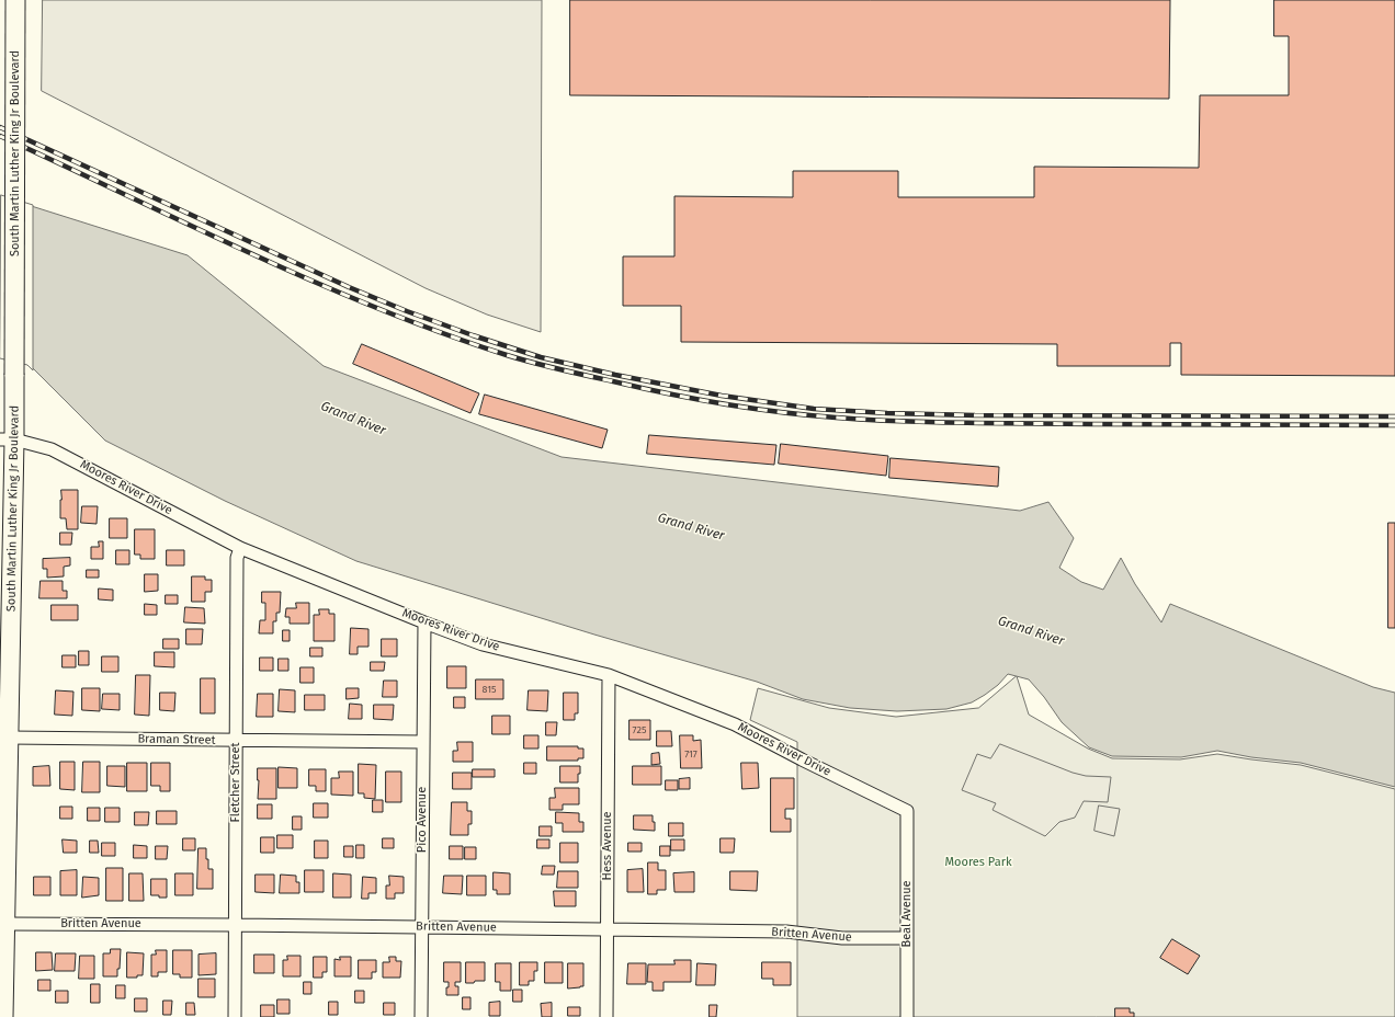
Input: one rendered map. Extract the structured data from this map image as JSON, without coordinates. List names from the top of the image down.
{
  "streets": {
    "main road": ["South Martin Luther King Jr Boulevard"],
    "street": [
      "Moores River Drive",
      "Braman Street",
      "Fletcher Street",
      "Pico Avenue",
      "Hess Avenue",
      "Beal Avenue",
      "Britten Avenue"
    ]
  },
  "crossings": [
    ["South Martin Luther King Jr Boulevard", "Moores River Drive"],
    ["South Martin Luther King Jr Boulevard", "Braman Street"],
    ["South Martin Luther King Jr Boulevard", "Britten Avenue"],
    ["Moores River Drive", "Fletcher Street"],
    ["Moores River Drive", "Pico Avenue"],
    ["Moores River Drive", "Hess Avenue"],
    ["Moores River Drive", "Beal Avenue"],
    ["Braman Street", "Fletcher Street"],
    ["Braman Street", "Pico Avenue"],
    ["Fletcher Street", "Britten Avenue"],
    ["Pico Avenue", "Britten Avenue"],
    ["Hess Avenue", "Britten Avenue"],
    ["Beal Avenue", "Britten Avenue"]
  ],
  "water": ["Grand River"],
  "parks": ["Moores Park"],
  "house_numbers": ["815", "725", "717"]
}
